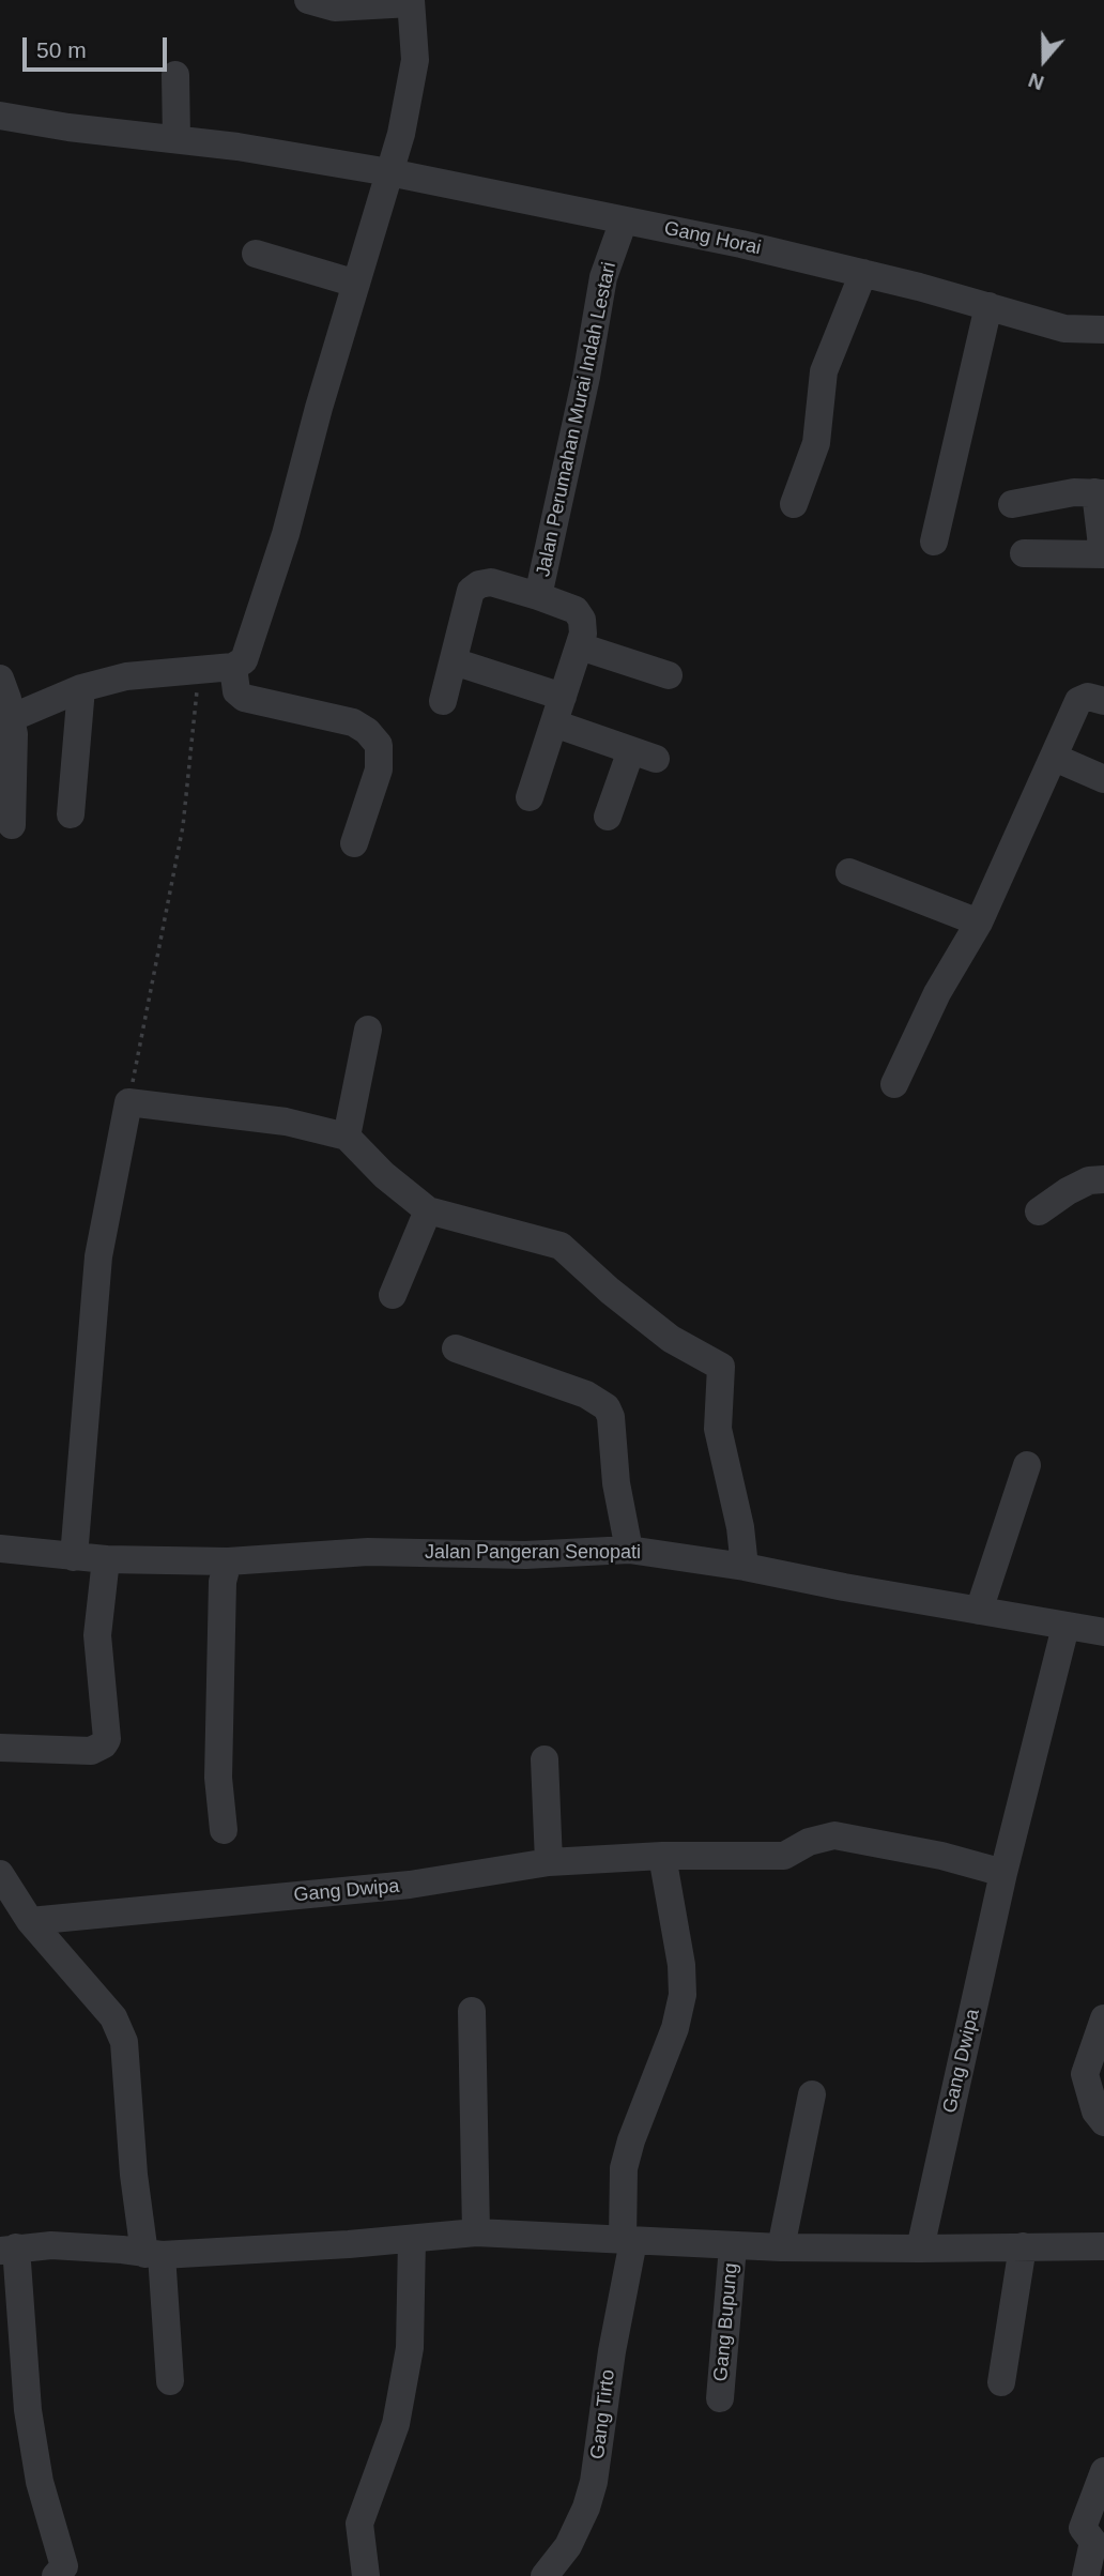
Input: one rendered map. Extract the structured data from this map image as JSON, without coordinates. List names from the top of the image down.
{
  "streets": {
    "street": [
      "Gang Horai",
      "Jalan Perumahan Murai Indah Lestari",
      "Jalan Pangeran Senopati",
      "Gang Dwipa",
      "Gang Bupung",
      "Gang Tirto"
    ]
  },
  "crossings": [
    ["Gang Horai", "Jalan Perumahan Murai Indah Lestari"],
    ["Jalan Pangeran Senopati", "Gang Dwipa"]
  ],
  "scale_bar": "50 m",
  "north": "bottom"
}
